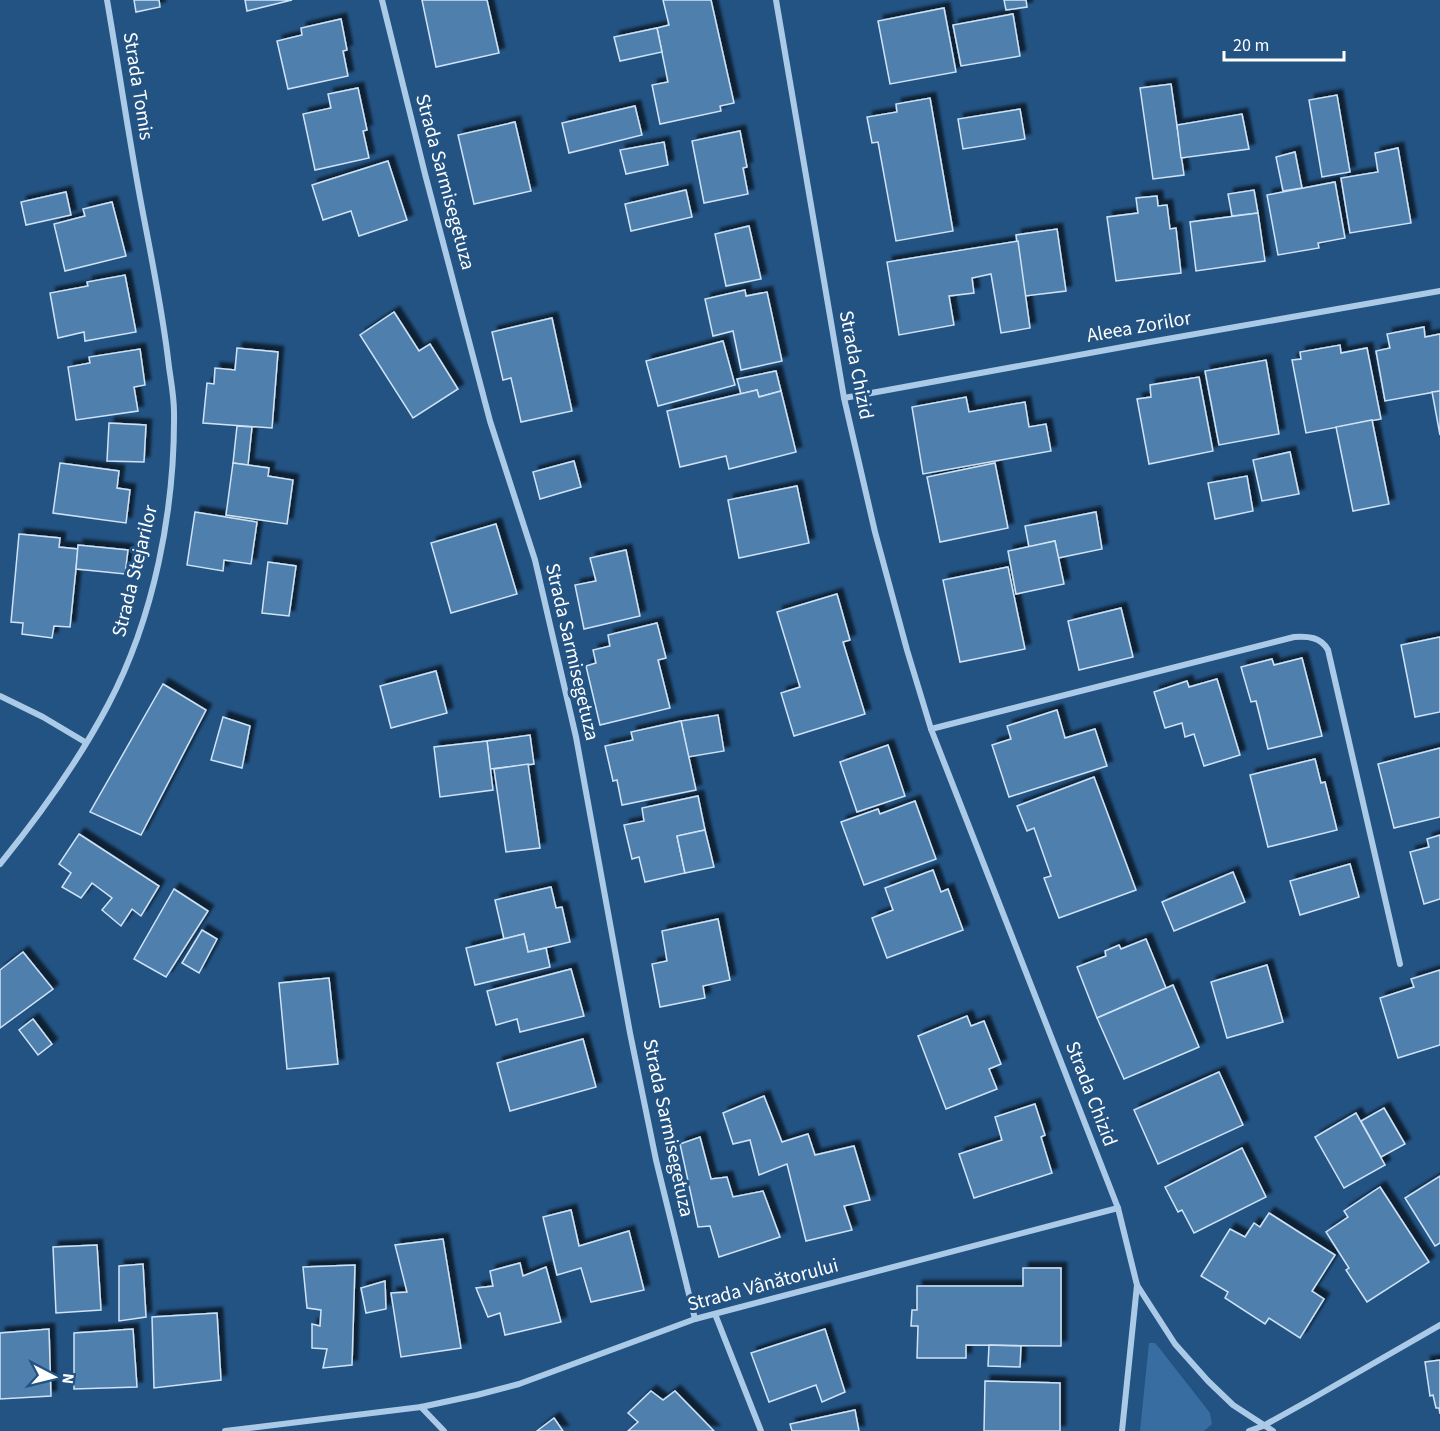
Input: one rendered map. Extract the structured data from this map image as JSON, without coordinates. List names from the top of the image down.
{
  "streets": {
    "street": [
      "Strada Tomis",
      "Strada Sarmisegetuza",
      "Aleea Zorilor",
      "Strada Chizid",
      "Strada Stejarilor",
      "Strada Vânătorului"
    ]
  },
  "crossings": [
    ["Strada Tomis", "Strada Stejarilor"],
    ["Strada Sarmisegetuza", "Strada Vânătorului"],
    ["Aleea Zorilor", "Strada Chizid"],
    ["Strada Chizid", "Strada Vânătorului"]
  ],
  "scale_bar": "20 m",
  "north": "right"
}
